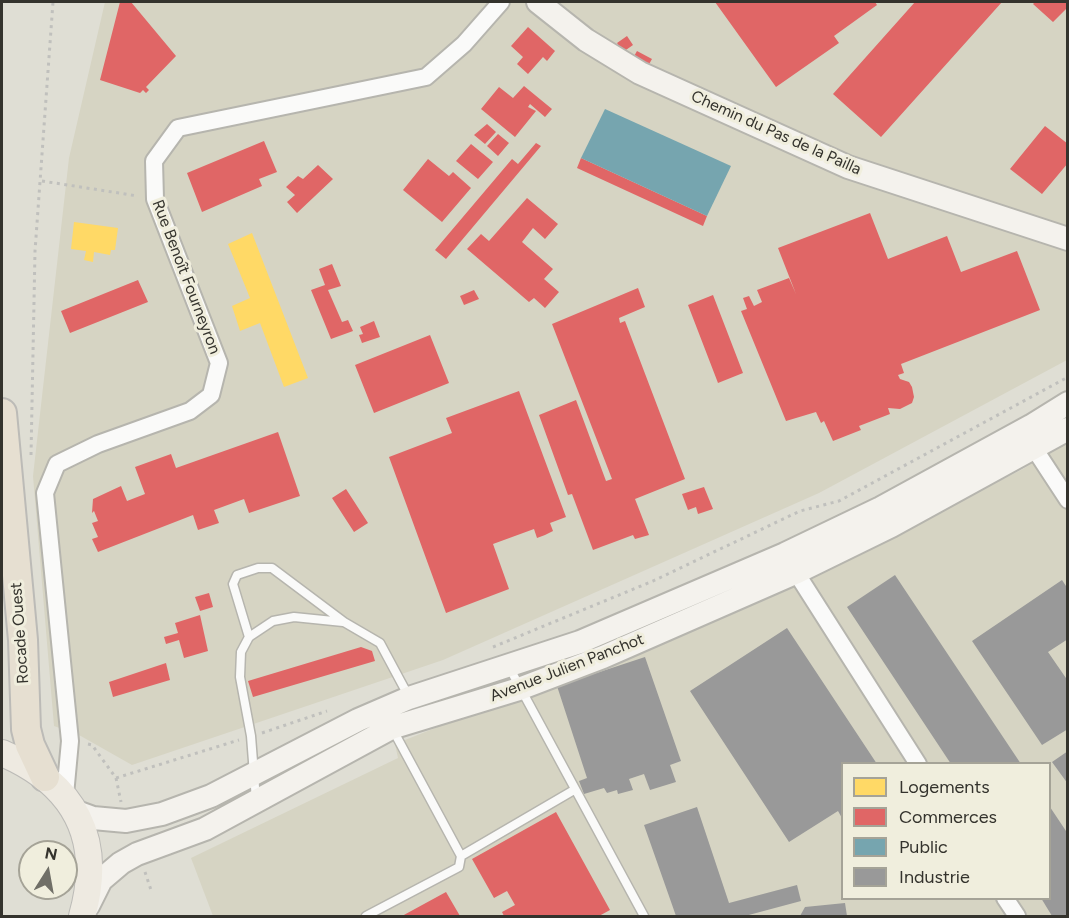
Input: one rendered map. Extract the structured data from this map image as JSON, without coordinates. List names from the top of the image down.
{
  "streets": {
    "highway": ["Rocade Ouest"],
    "main road": ["Chemin du Pas de la Pailla", "Avenue Julien Panchot"],
    "street": ["Rue Benoît Fourneyron"]
  },
  "crossings": [
    ["Rue Benoît Fourneyron", "Rocade Ouest"],
    ["Rue Benoît Fourneyron", "Avenue Julien Panchot"],
    ["Rocade Ouest", "Avenue Julien Panchot"]
  ],
  "legend": [
    "Logements",
    "Commerces",
    "Public",
    "Industrie"
  ],
  "north": "top"
}
